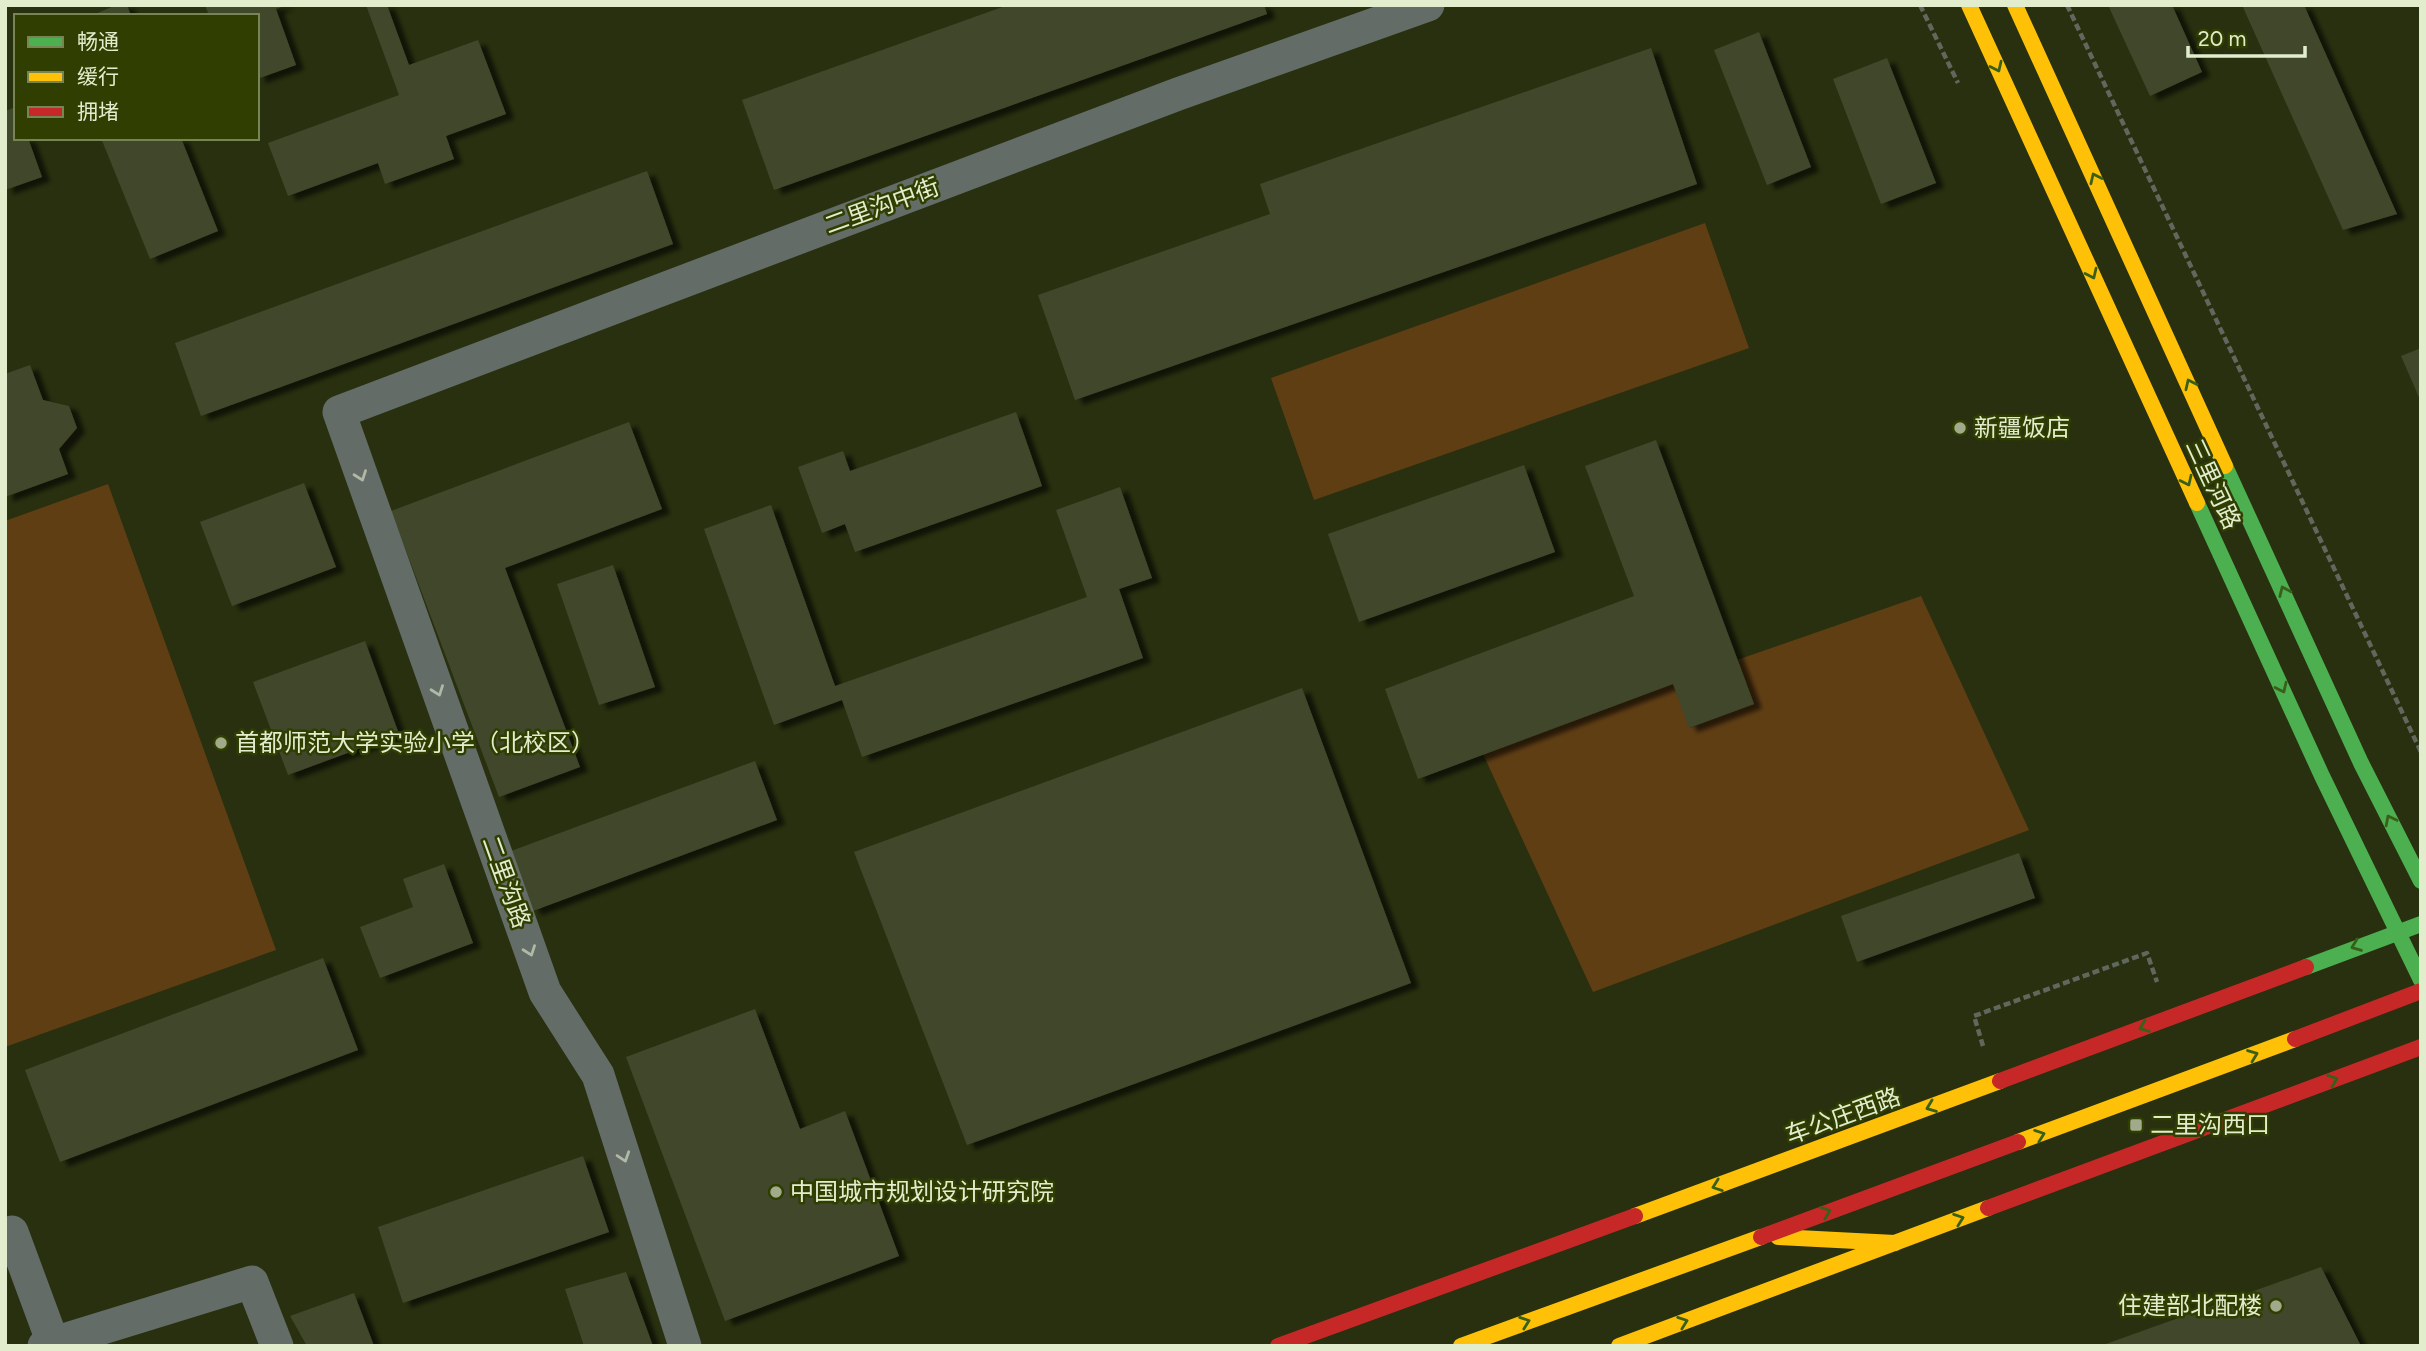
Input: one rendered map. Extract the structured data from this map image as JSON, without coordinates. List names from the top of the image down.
{
  "streets": {
    "main road": ["三里河路", "车公庄西路"],
    "street": ["二里沟中街", "二里沟路"]
  },
  "crossings": [
    ["二里沟中街", "二里沟路"],
    ["三里河路", "车公庄西路"]
  ],
  "one_way": ["二里沟路"],
  "places": {
    "other": [
      "新疆饭店",
      "首都师范大学实验小学（北校区）",
      "中国城市规划设计研究院",
      "住建部北配楼"
    ],
    "transit": ["二里沟西口"]
  },
  "legend": ["畅通", "缓行", "拥堵"],
  "scale_bar": "20 m"
}
